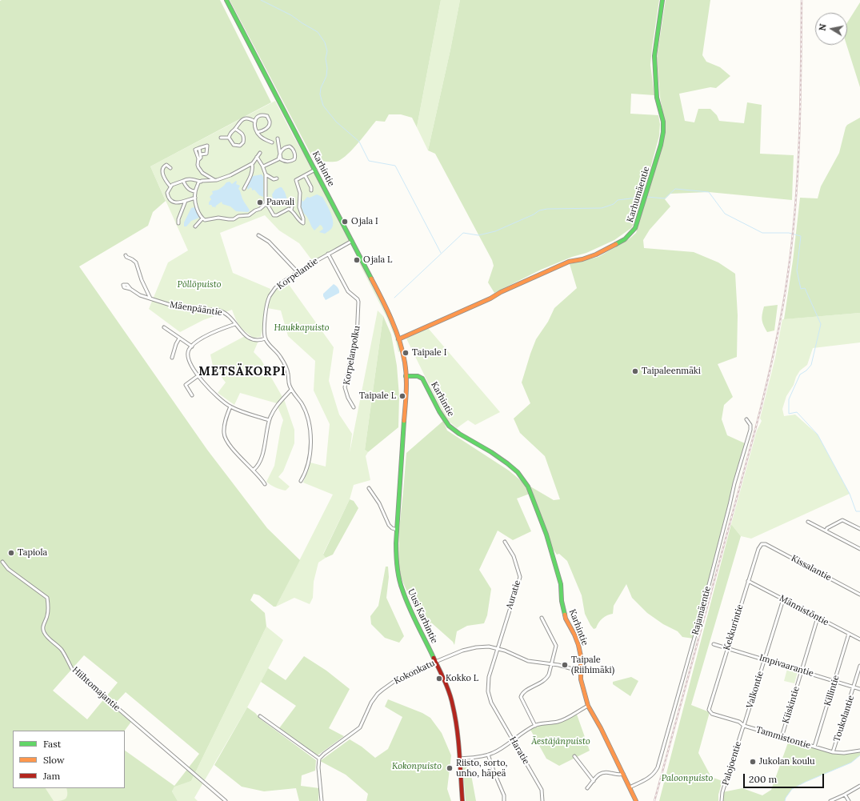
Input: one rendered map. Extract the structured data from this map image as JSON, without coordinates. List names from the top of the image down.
{
  "streets": {
    "street": [
      "Karhintie",
      "Karhumäentie",
      "Korpelantie",
      "Mäenpääntie",
      "Korpelanpolku",
      "Kissalantie",
      "Auratie",
      "Rajamäentie",
      "Männistöntie",
      "Uusi Karhintie",
      "Kekkurintie",
      "Impivaarantie",
      "Kokonkatu",
      "Hiihtomajantie",
      "Valkontie",
      "Killintie",
      "Kiiskintie",
      "Toukolantie",
      "Tammistontie",
      "Haratie",
      "Palojoentie"
    ]
  },
  "crossings": [
    ["Karhintie", "Karhumäentie"],
    ["Karhintie", "Korpelantie"],
    ["Karhintie", "Rajamäentie"],
    ["Karhintie", "Uusi Karhintie"],
    ["Karhintie", "Kokonkatu"],
    ["Korpelantie", "Mäenpääntie"],
    ["Korpelantie", "Korpelanpolku"],
    ["Kissalantie", "Kekkurintie"],
    ["Auratie", "Kokonkatu"],
    ["Auratie", "Haratie"],
    ["Männistöntie", "Kekkurintie"],
    ["Männistöntie", "Valkontie"],
    ["Männistöntie", "Killintie"],
    ["Männistöntie", "Kiiskintie"],
    ["Uusi Karhintie", "Kokonkatu"],
    ["Kekkurintie", "Impivaarantie"],
    ["Kekkurintie", "Tammistontie"],
    ["Impivaarantie", "Valkontie"],
    ["Impivaarantie", "Killintie"],
    ["Impivaarantie", "Kiiskintie"],
    ["Impivaarantie", "Toukolantie"],
    ["Valkontie", "Tammistontie"],
    ["Valkontie", "Palojoentie"],
    ["Killintie", "Tammistontie"],
    ["Kiiskintie", "Tammistontie"],
    ["Toukolantie", "Tammistontie"],
    ["Tammistontie", "Palojoentie"]
  ],
  "districts": ["METSÄKORPI"],
  "parks": [
    "Pöllöpuisto",
    "Haukkapuisto",
    "Äestäjänpuisto",
    "Kokonpuisto",
    "Paloonpuisto"
  ],
  "places": [
    "Paavali",
    "Ojala I",
    "Ojala L",
    "Taipale I",
    "Taipaleenmäki",
    "Taipale L",
    "Tapiola",
    "Taipale (Riihimäki)",
    "Kokko L",
    "Jukolan koulu",
    "Riisto, sorto, unho, häpeä"
  ],
  "legend": ["Fast", "Slow", "Jam"],
  "scale_bar": "200 m",
  "north": "left"
}
